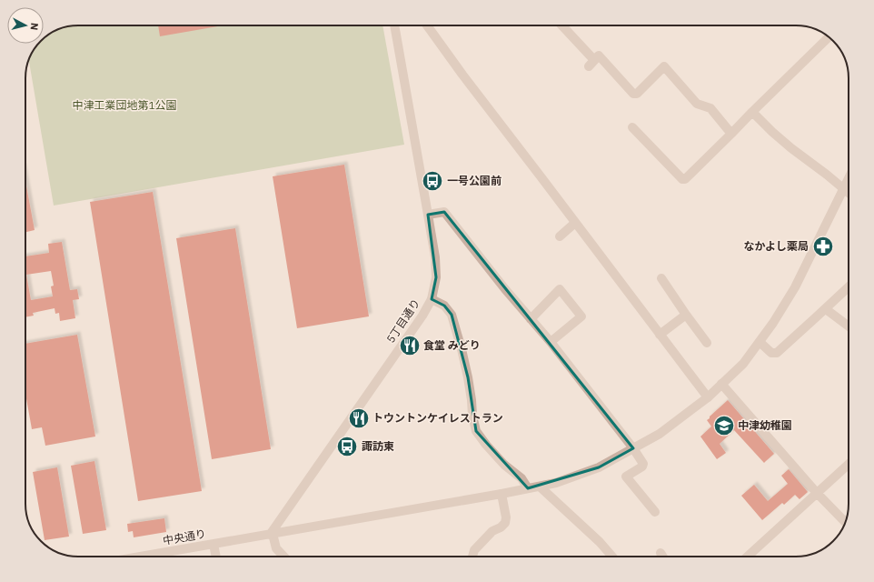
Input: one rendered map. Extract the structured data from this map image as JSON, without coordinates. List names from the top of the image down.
{
  "streets": {
    "street": ["5丁目通り", "中央通り"]
  },
  "crossings": [
    ["5丁目通り", "中央通り"]
  ],
  "parks": ["中津工業団地第1公園"],
  "places": {
    "bus stop": ["一号公園前", "諏訪東"],
    "pharmacy": ["なかよし薬局"],
    "restaurant": ["食堂 みどり", "トウントンケイレストラン"],
    "school or university": ["中津幼稚園"]
  },
  "north": "right"
}
